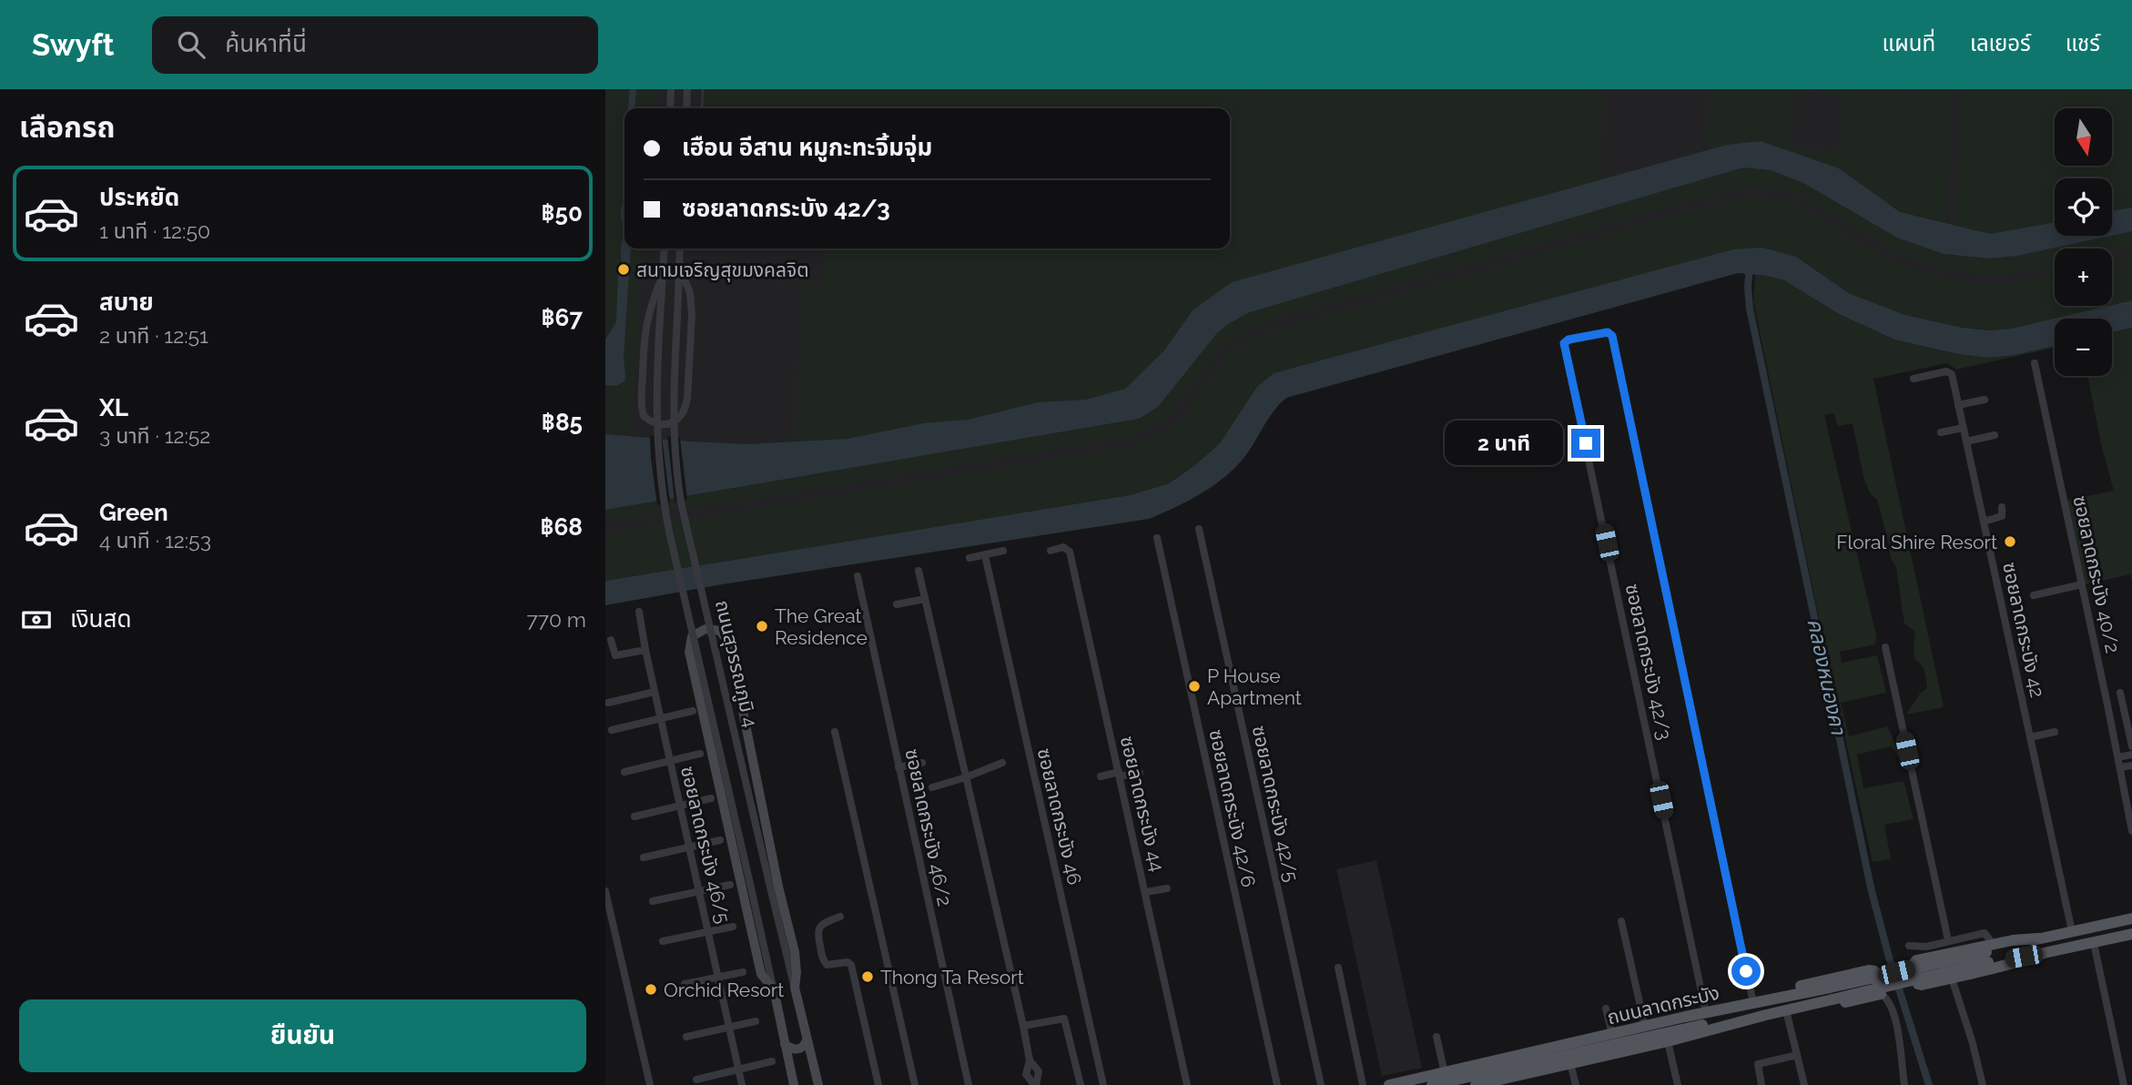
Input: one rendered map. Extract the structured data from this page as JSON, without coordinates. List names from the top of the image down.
{
  "streets": {
    "main road": ["ถนนลาดกระบัง"],
    "street": [
      "ซอยลาดกระบัง 40/2",
      "ซอยลาดกระบัง 42",
      "ซอยลาดกระบัง 42/3",
      "ถนนสุวรรณภูมิ 4",
      "ซอยลาดกระบัง 44",
      "ซอยลาดกระบัง 42/5",
      "ซอยลาดกระบัง 42/6",
      "ซอยลาดกระบัง 46",
      "ซอยลาดกระบัง 46/2",
      "ซอยลาดกระบัง 46/5"
    ]
  },
  "crossings": [
    ["ซอยลาดกระบัง 42", "ถนนลาดกระบัง"],
    ["ซอยลาดกระบัง 42/3", "ถนนลาดกระบัง"]
  ],
  "water": ["คลองหนองคา"],
  "places": [
    "สนามเจริญสุขมงคลจิต",
    "Floral Shire Resort",
    "The Great Residence",
    "P House Apartment",
    "Thong Ta Resort",
    "Orchid Resort"
  ],
  "north": "bottom",
  "page": {
    "header": "Swyft",
    "search": "ค้นหาที่นี่",
    "nav": ["แผนที่", "เลเยอร์", "แชร์"],
    "heading": "เลือกรถ",
    "map_buttons": ["+", "−"],
    "banner": ["เฮือน อีสาน หมูกะทะจิ้มจุ่ม", "ซอยลาดกระบัง 42/3"],
    "list": [
      {
        "name": "ประหยัด",
        "note": "1 นาที · 12:50",
        "value": "฿50"
      },
      {
        "name": "สบาย",
        "note": "2 นาที · 12:51",
        "value": "฿67"
      },
      {
        "name": "XL",
        "note": "3 นาที · 12:52",
        "value": "฿85"
      },
      {
        "name": "Green",
        "note": "4 นาที · 12:53",
        "value": "฿68"
      }
    ],
    "bubble": "2 นาที",
    "pay": ["เงินสด", "770 m"],
    "buttons": "ยืนยัน"
  }
}
